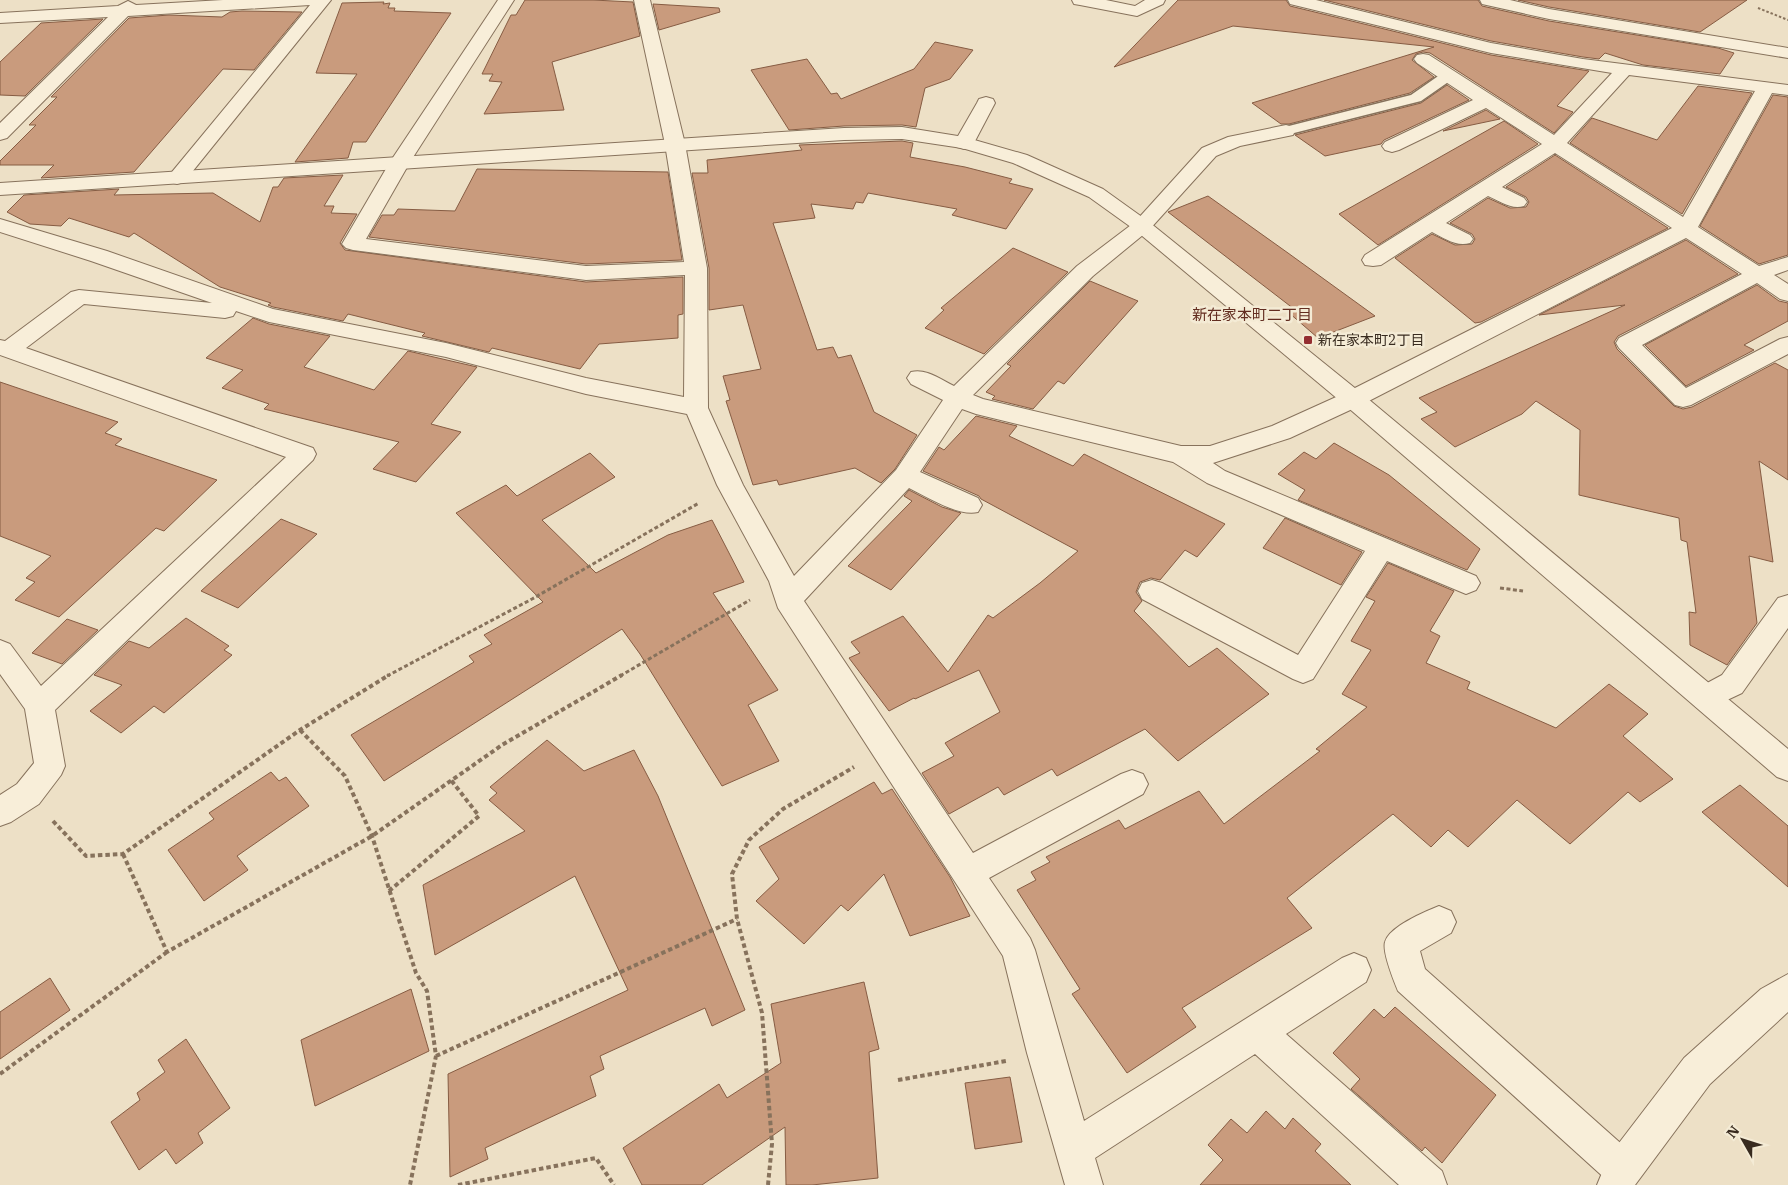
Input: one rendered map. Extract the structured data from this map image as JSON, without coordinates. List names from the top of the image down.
{
  "districts": ["新在家本町二丁目"],
  "places": {
    "transit": ["新在家本町2丁目"]
  },
  "north": "top left"
}
